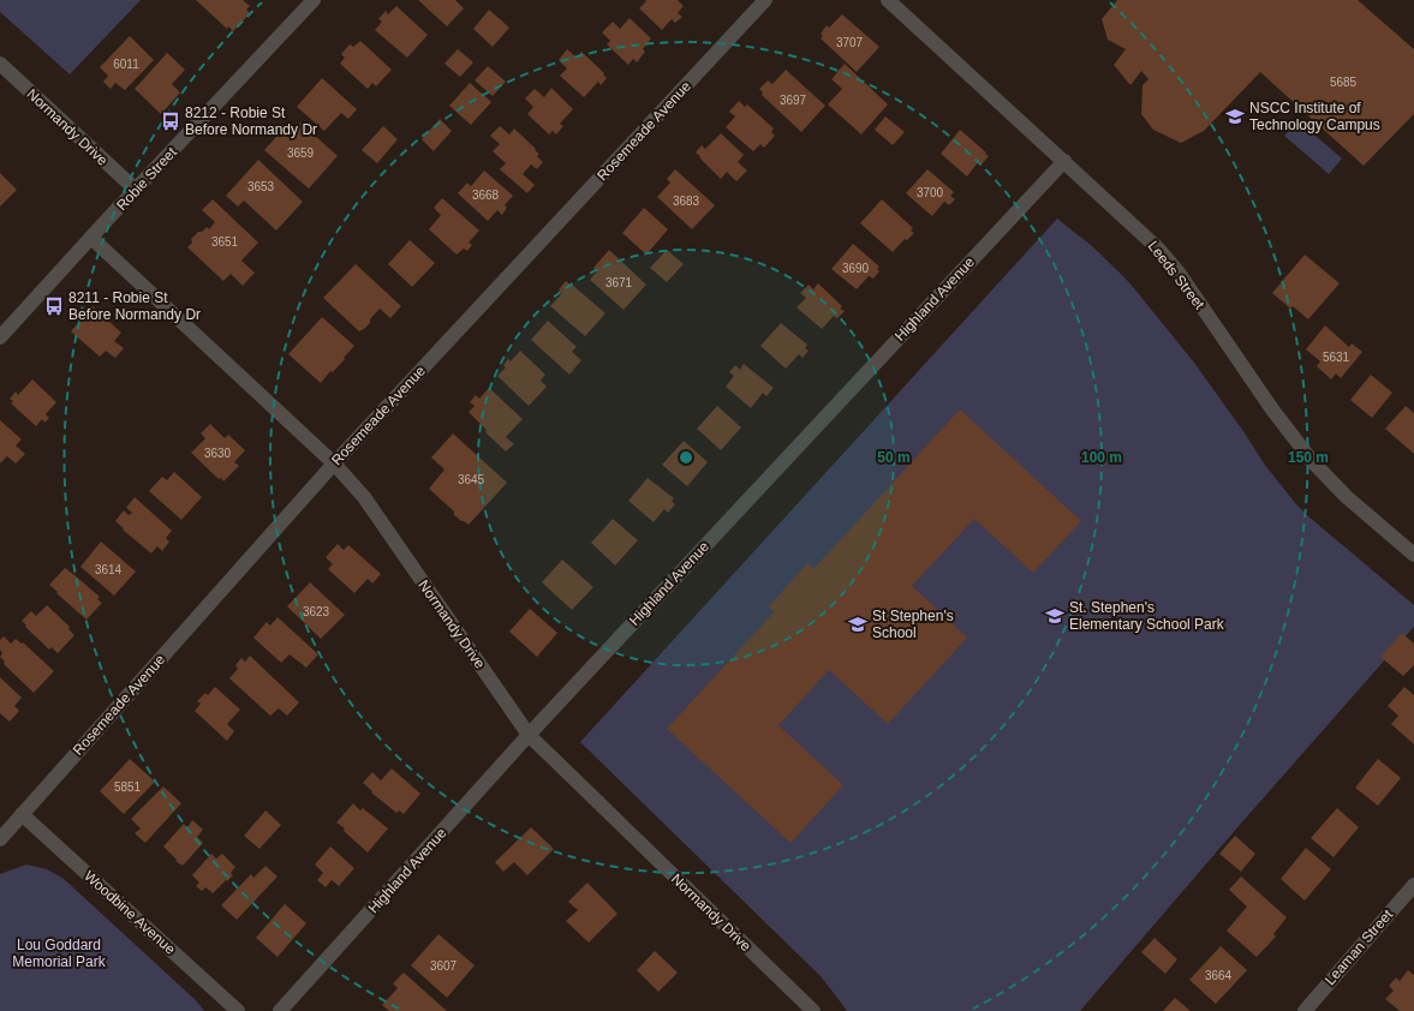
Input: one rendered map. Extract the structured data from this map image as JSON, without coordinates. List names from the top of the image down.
{
  "streets": {
    "street": [
      "Normandy Drive",
      "Rosemeade Avenue",
      "Robie Street",
      "Leeds Street",
      "Highland Avenue",
      "Woodbine Avenue",
      "Leaman Street"
    ]
  },
  "crossings": [
    ["Normandy Drive", "Rosemeade Avenue"],
    ["Normandy Drive", "Robie Street"],
    ["Normandy Drive", "Highland Avenue"],
    ["Rosemeade Avenue", "Woodbine Avenue"],
    ["Leeds Street", "Highland Avenue"]
  ],
  "parks": ["Lou Goddard Memorial Park"],
  "places": {
    "school or university": ["NSCC Institute of Technology Campus", "St. Stephen's Elementary School Park", "St Stephen's School"],
    "bus stop": ["8212 - Robie St Before Normandy Dr", "8211 - Robie St Before Normandy Dr"]
  },
  "house_numbers": [
    "3707",
    "6011",
    "5685",
    "3697",
    "3659",
    "3653",
    "3700",
    "3668",
    "3683",
    "3651",
    "3690",
    "3671",
    "5631",
    "3630",
    "3645",
    "3614",
    "3623",
    "5851",
    "3607",
    "3664"
  ],
  "rings": ["50 m", "100 m", "150 m"]
}
